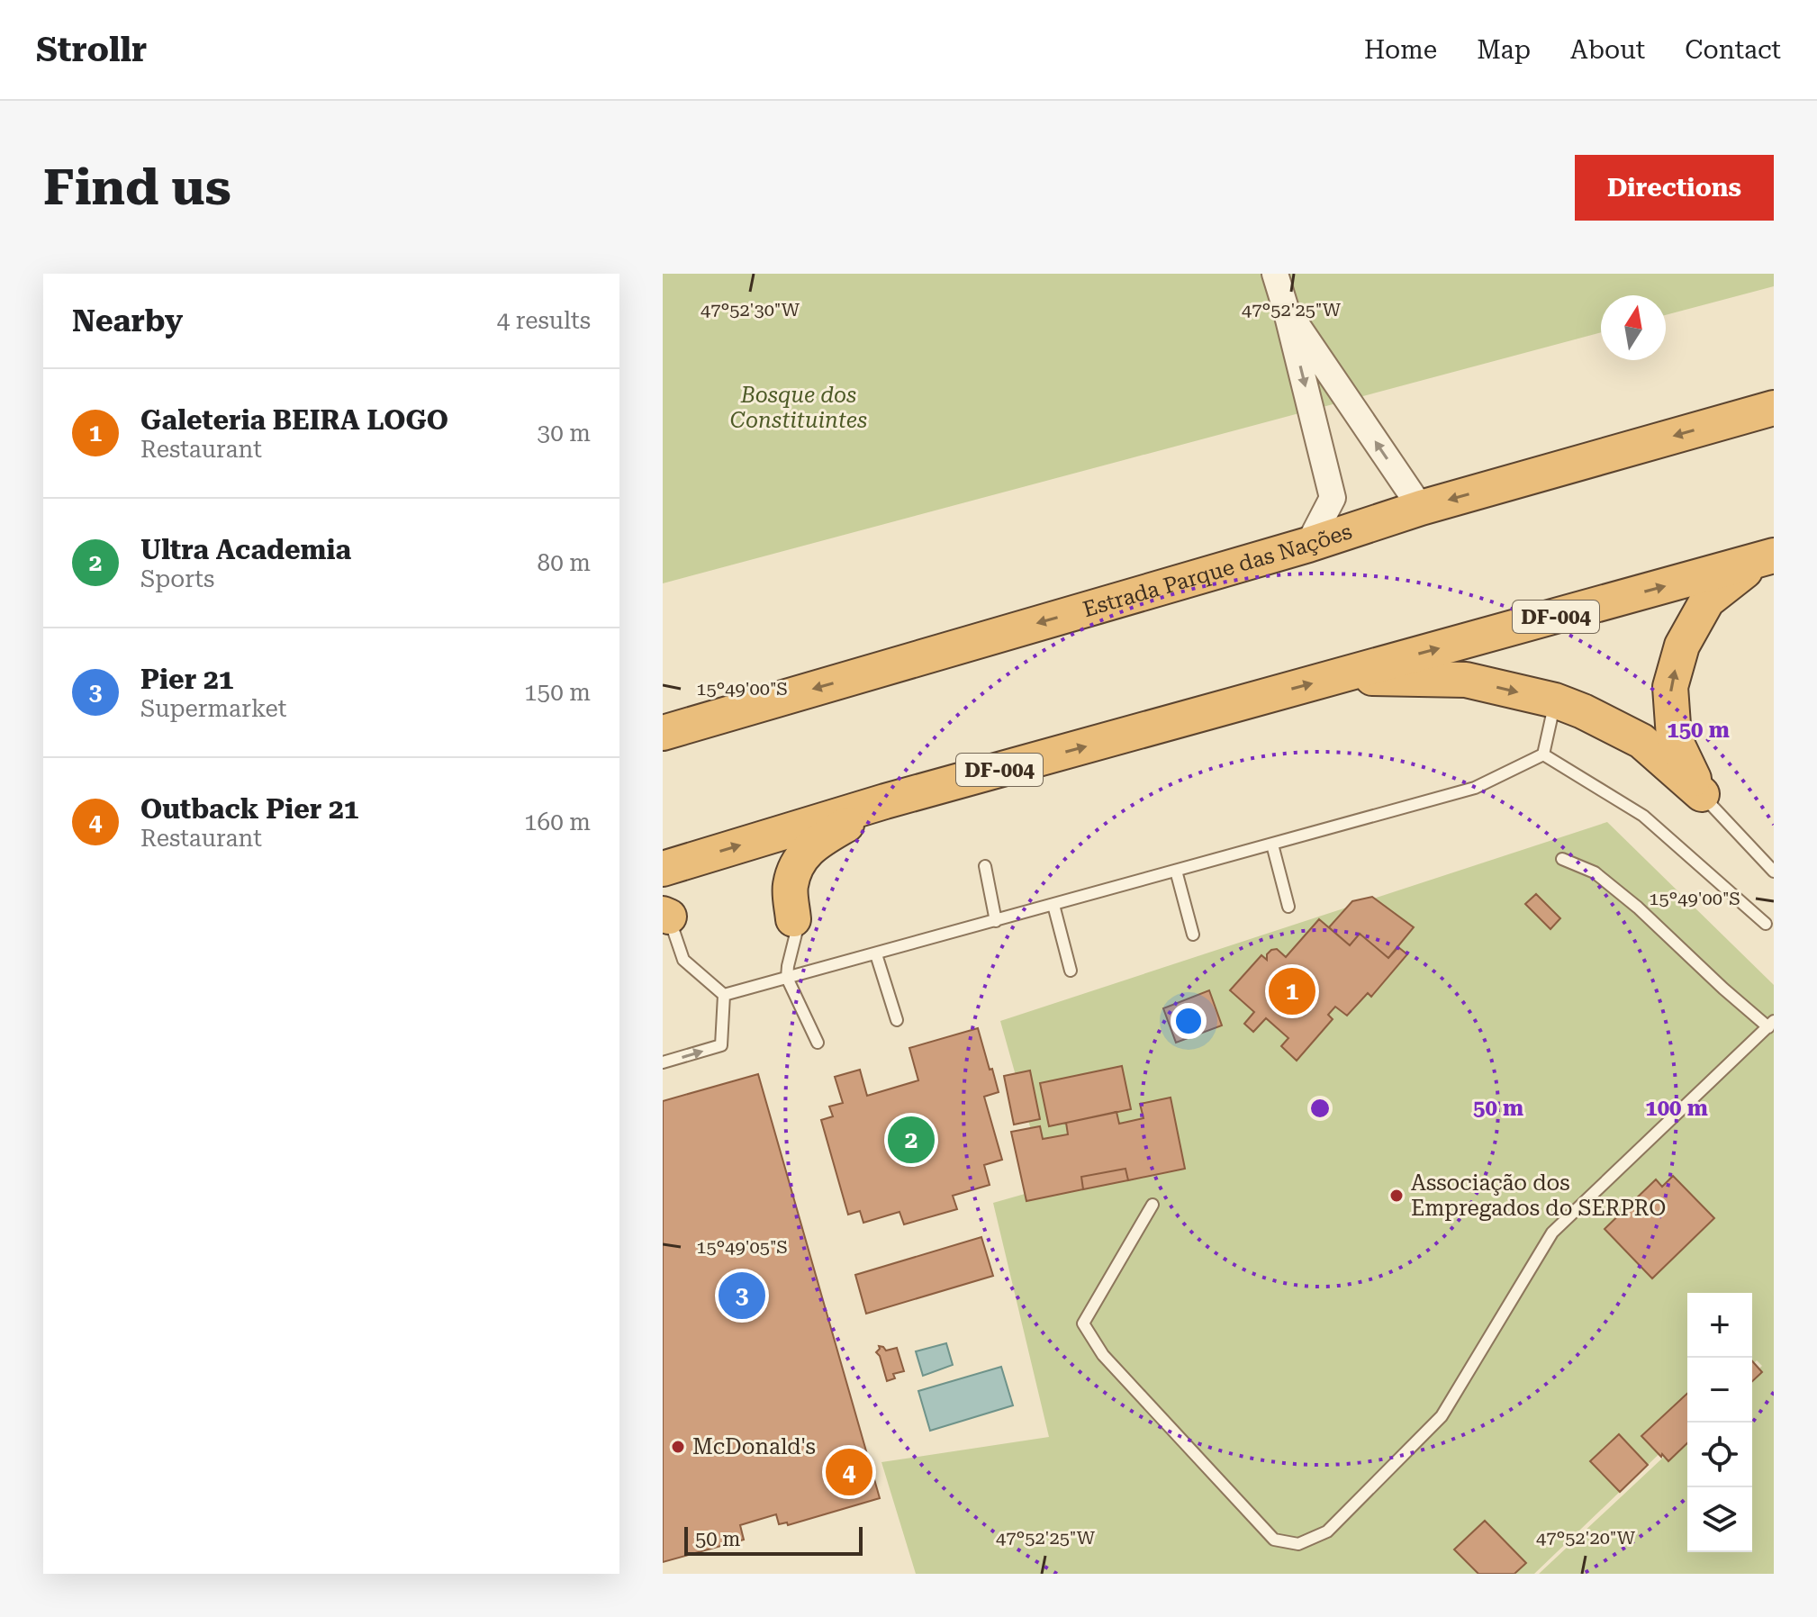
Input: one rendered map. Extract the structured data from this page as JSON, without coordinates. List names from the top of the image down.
{
  "streets": {
    "highway": ["Estrada Parque das Nações", "DF-004"]
  },
  "parks": ["Bosque dos Constituintes"],
  "places": ["Associação dos Empregados do SERPRO", "McDonald's"],
  "scale_bar": "50 m",
  "north": "top",
  "page": {
    "header": "Strollr",
    "nav": [
      "Home",
      "Map",
      "About",
      "Contact"
    ],
    "buttons": "Directions",
    "title": "Find us",
    "heading": ["Nearby", "4 results"],
    "list": [
      {
        "mark": "1",
        "name": "Galeteria BEIRA LOGO",
        "note": "Restaurant",
        "value": "30 m"
      },
      {
        "mark": "2",
        "name": "Ultra Academia",
        "note": "Sports",
        "value": "80 m"
      },
      {
        "mark": "3",
        "name": "Pier 21",
        "note": "Supermarket",
        "value": "150 m"
      },
      {
        "mark": "4",
        "name": "Outback Pier 21",
        "note": "Restaurant",
        "value": "160 m"
      }
    ],
    "pins": [
      "1",
      "2",
      "3",
      "4"
    ],
    "map_buttons": ["+", "−"],
    "scale": "50 m"
  },
  "coordinates": [
    "47°52'30\"W",
    "47°52'25\"W",
    "15°49'00\"S",
    "15°49'05\"S",
    "47°52'20\"W"
  ],
  "rings": ["150 m", "50 m", "100 m"]
}
